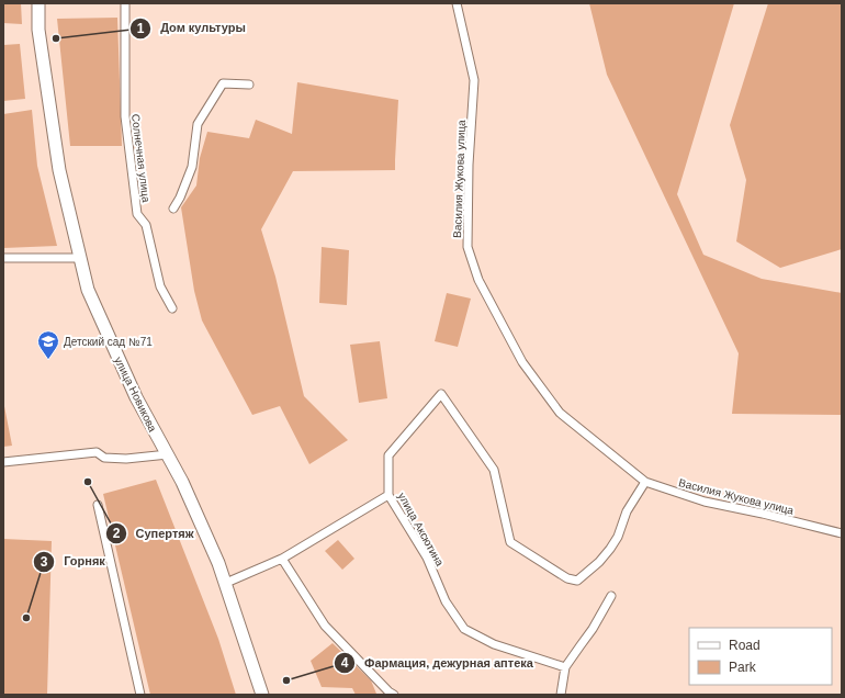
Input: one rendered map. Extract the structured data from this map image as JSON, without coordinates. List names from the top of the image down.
{
  "streets": {
    "main road": ["улица Новикова"],
    "street": ["Солнечная улица", "Василия Жукова улица", "улица Аксютина"]
  },
  "crossings": [
    ["Василия Жукова улица", "улица Аксютина"]
  ],
  "places": {
    "other": [
      "Дом культуры",
      "Супертяж",
      "Горняк",
      "Фармация, дежурная аптека"
    ],
    "school or university": ["Детский сад №71"]
  },
  "legend": ["Road", "Park"]
}
